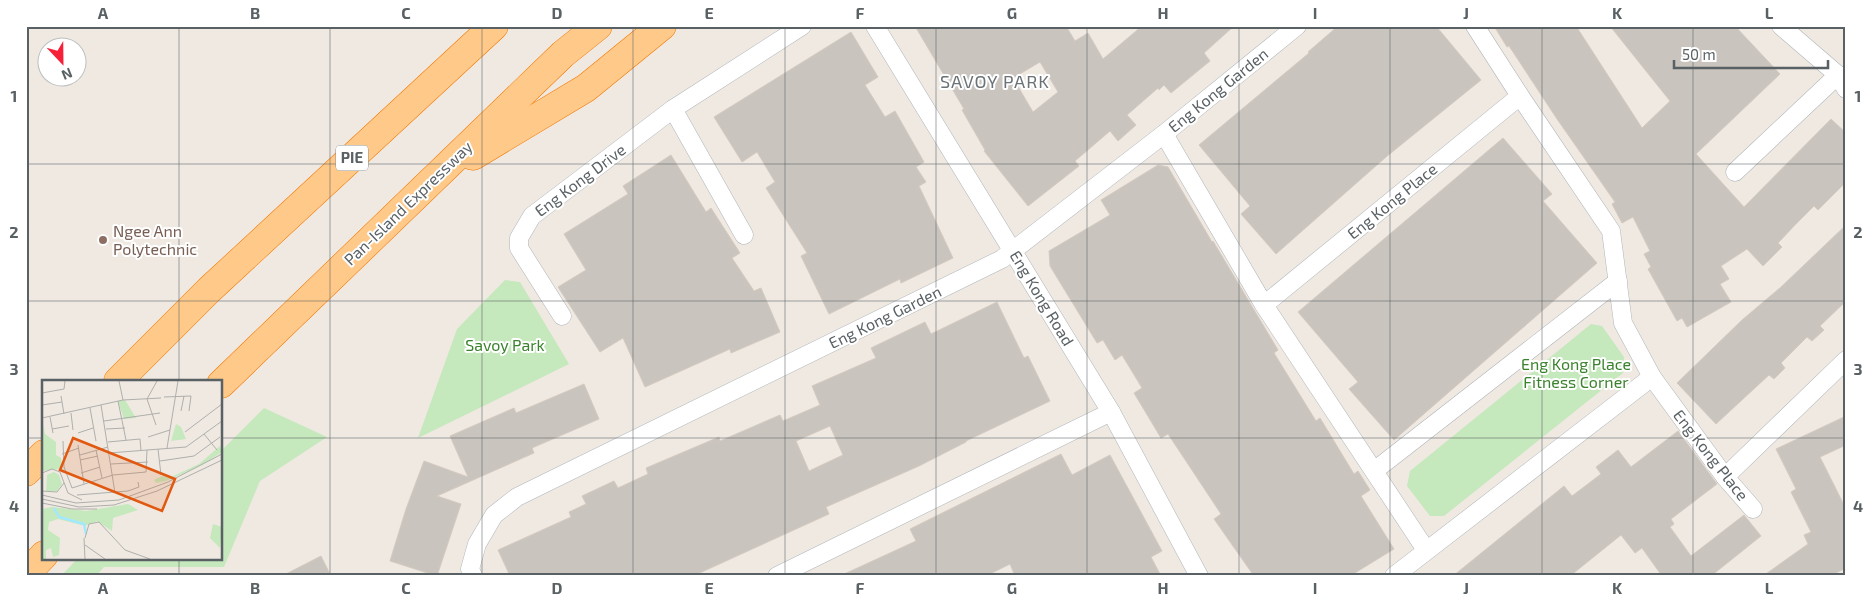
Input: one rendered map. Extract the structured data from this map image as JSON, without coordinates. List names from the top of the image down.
{
  "streets": {
    "highway": ["PIE", "Pan-Island Expressway"],
    "street": [
      "Eng Kong Garden",
      "Eng Kong Drive",
      "Eng Kong Place",
      "Eng Kong Road"
    ]
  },
  "crossings": [
    ["Eng Kong Garden", "Eng Kong Road"]
  ],
  "districts": ["SAVOY PARK"],
  "parks": ["Savoy Park", "Eng Kong Place Fitness Corner"],
  "places": ["Ngee Ann Polytechnic"],
  "scale_bar": "50 m",
  "north": "bottom",
  "grid": {
    "columns": [
      "A",
      "B",
      "C",
      "D",
      "E",
      "F",
      "G",
      "H",
      "I",
      "J",
      "K",
      "L"
    ],
    "rows": [
      "1",
      "2",
      "3",
      "4"
    ]
  }
}
